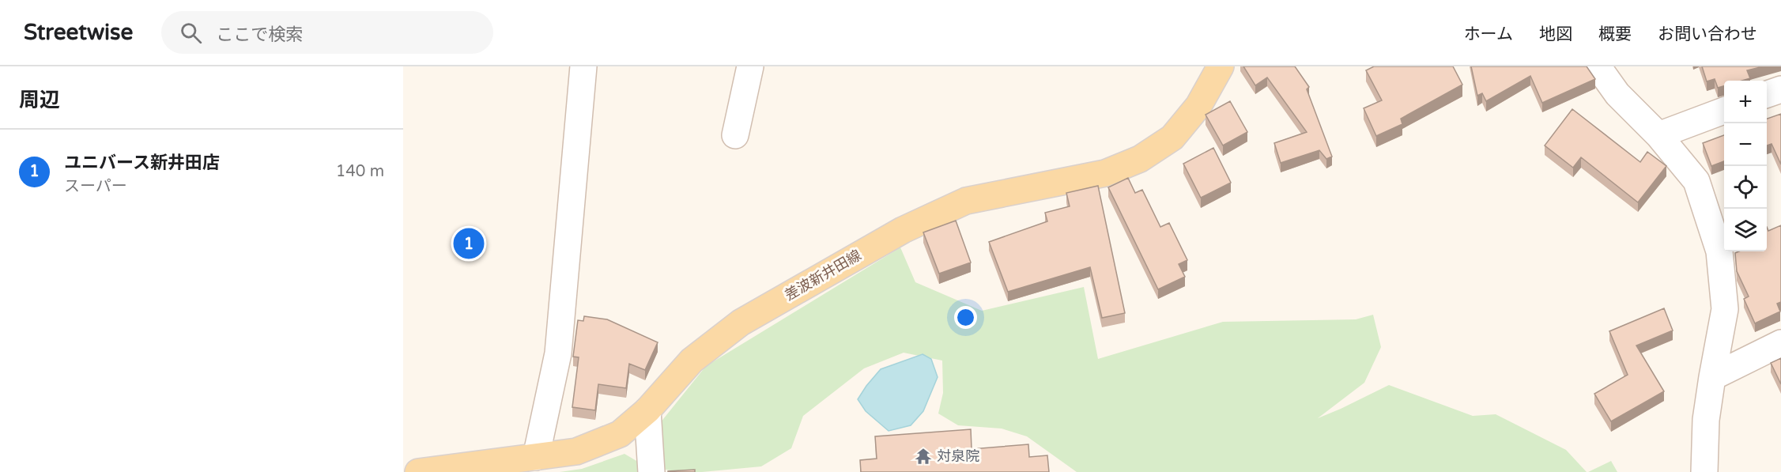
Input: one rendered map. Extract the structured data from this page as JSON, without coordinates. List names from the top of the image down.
{
  "streets": {
    "main road": ["差波新井田線"]
  },
  "places": {
    "temple": ["対泉院"]
  },
  "page": {
    "header": "Streetwise",
    "search": "ここで検索",
    "nav": [
      "ホーム",
      "地図",
      "概要",
      "お問い合わせ"
    ],
    "heading": "周辺",
    "map_buttons": ["+", "−"],
    "list": [
      {
        "mark": "1",
        "name": "ユニバース新井田店",
        "note": "スーパー",
        "value": "140 m"
      }
    ],
    "pins": "1"
  }
}
